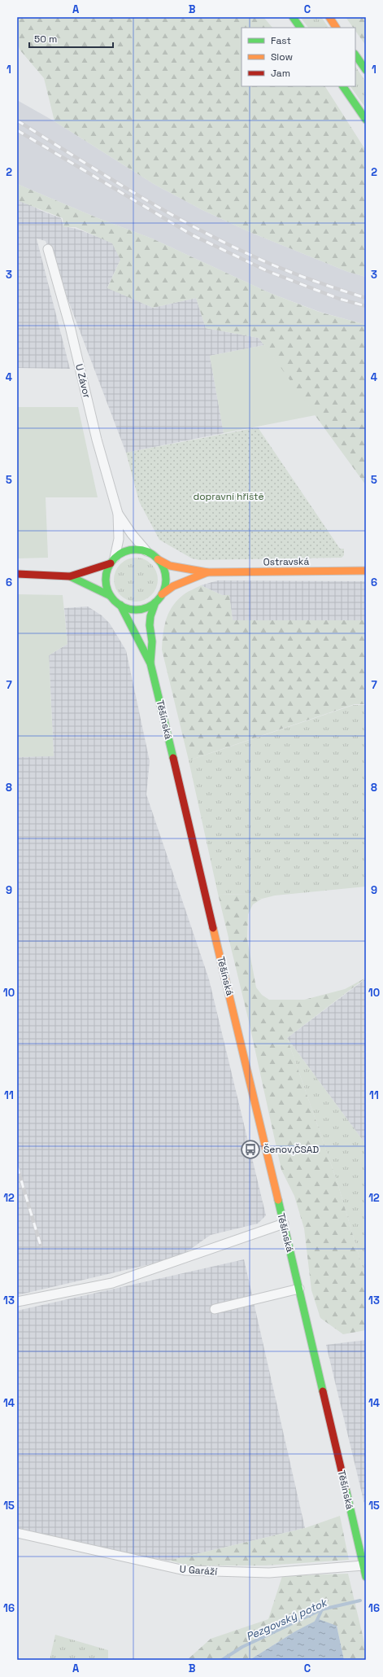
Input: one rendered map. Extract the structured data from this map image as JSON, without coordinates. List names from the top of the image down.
{
  "streets": {
    "main road": ["Ostravská", "Těšínská"],
    "street": ["U Závor", "U Garáží"]
  },
  "crossings": [
    ["U Závor", "Ostravská"],
    ["U Závor", "Těšínská"],
    ["Ostravská", "Těšínská"],
    ["Těšínská", "U Garáží"]
  ],
  "water": ["Pezgovský potok"],
  "parks": ["dopravní hřiště"],
  "places": {
    "bus stop": ["Šenov,ČSAD"]
  },
  "legend": ["Fast", "Slow", "Jam"],
  "scale_bar": "50 m",
  "grid": {
    "columns": ["A", "B", "C"],
    "rows": [
      "1",
      "2",
      "3",
      "4",
      "5",
      "6",
      "7",
      "8",
      "9",
      "10",
      "11",
      "12",
      "13",
      "14",
      "15",
      "16"
    ]
  }
}
